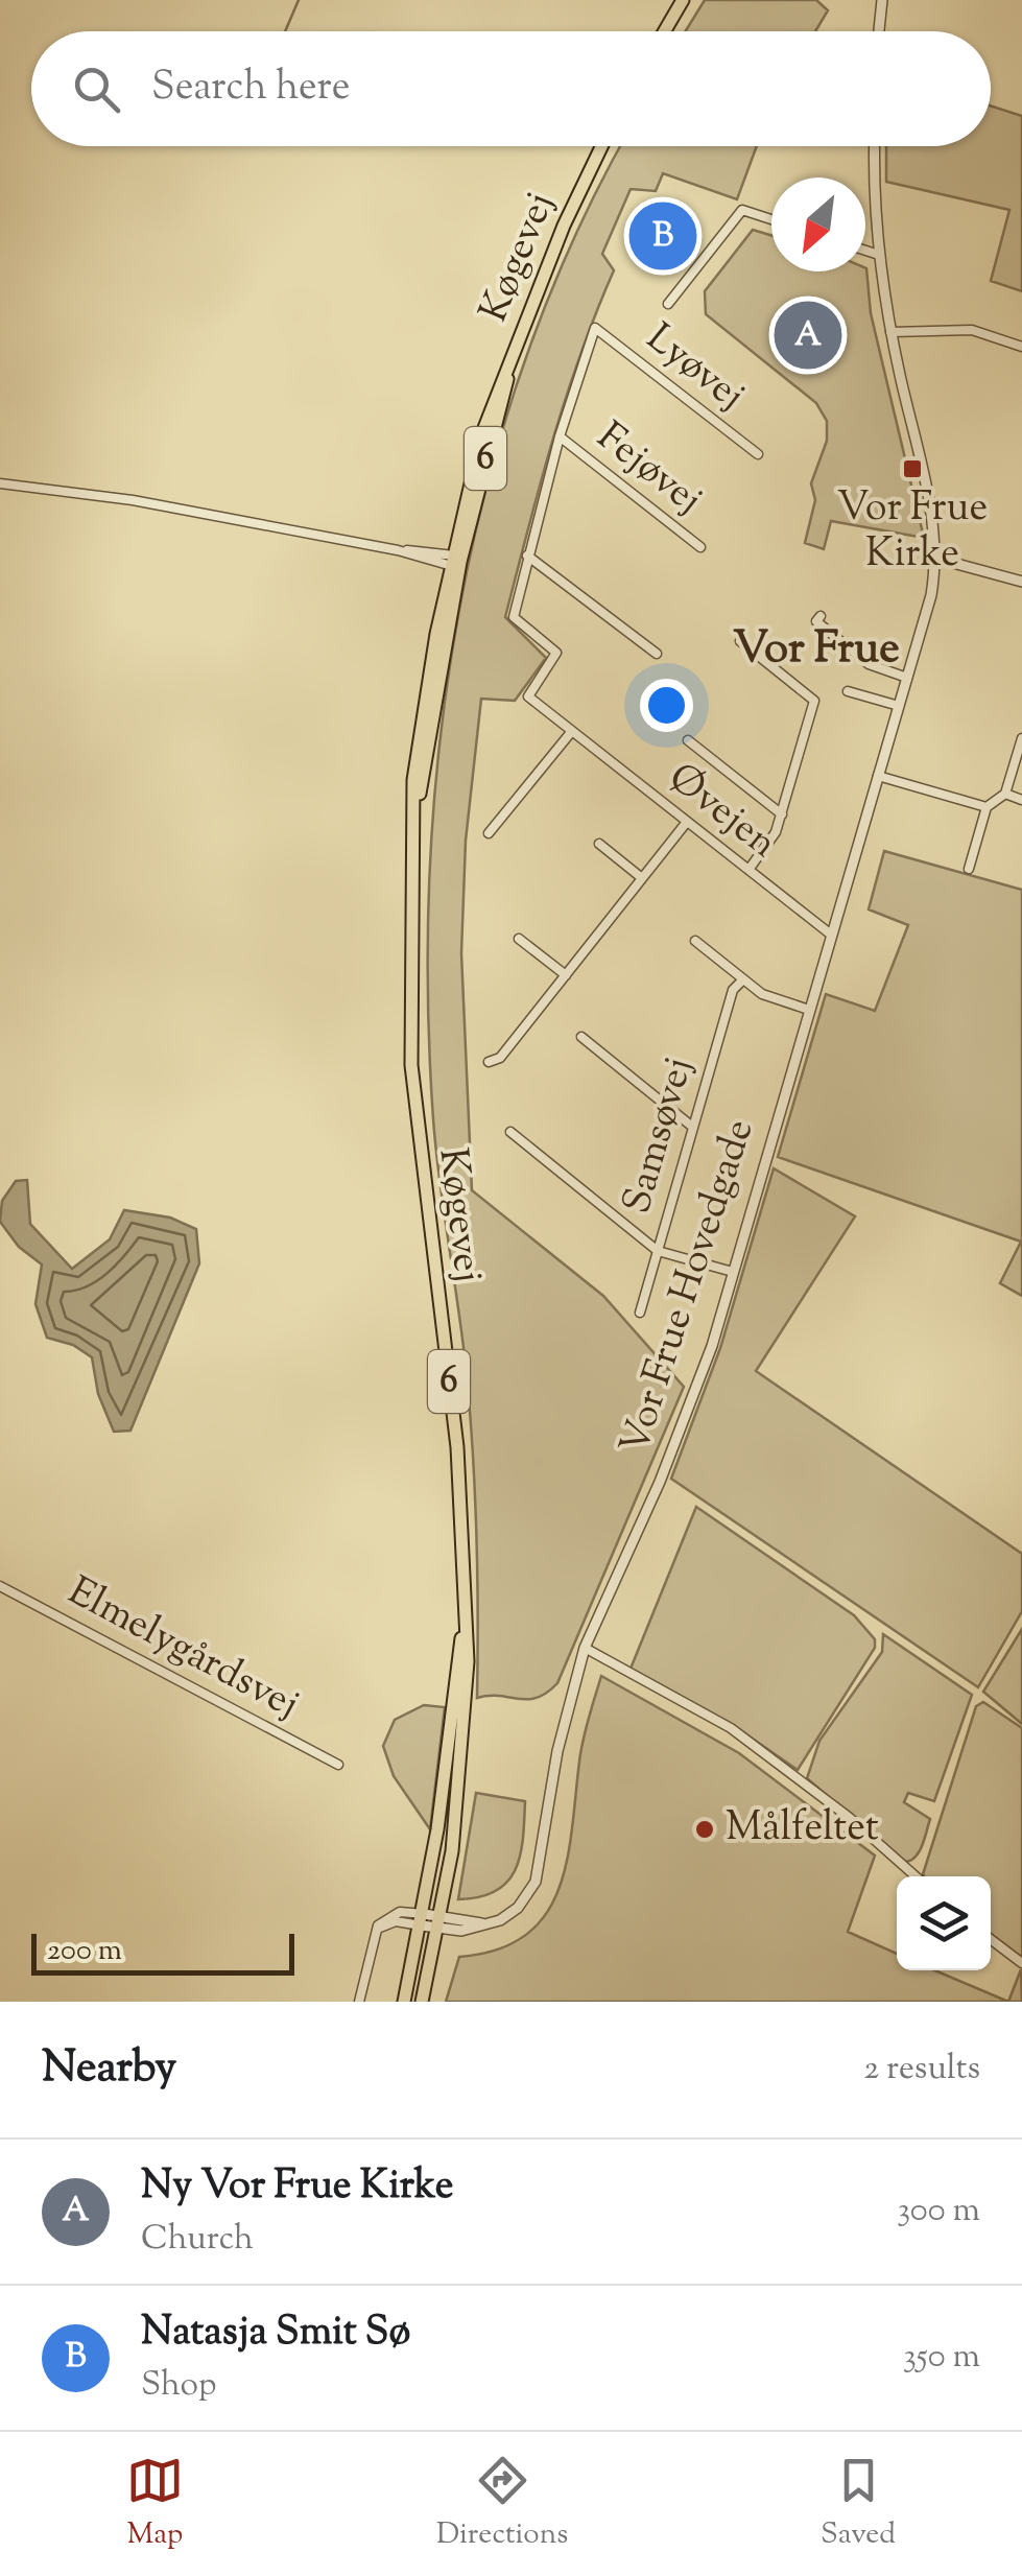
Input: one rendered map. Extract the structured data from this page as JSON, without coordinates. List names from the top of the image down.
{
  "streets": {
    "main road": ["Køgevej", "6"],
    "street": [
      "Lyøvej",
      "Fejøvej",
      "Øvejen",
      "Samsøvej",
      "Vor Frue Hovedgade",
      "Elmelygårdsvej"
    ]
  },
  "crossings": [
    ["Køgevej", "Vor Frue Hovedgade"],
    ["Lyøvej", "Fejøvej"],
    ["Øvejen", "Vor Frue Hovedgade"]
  ],
  "districts": ["Vor Frue"],
  "places": {
    "transit": ["Vor Frue Kirke"],
    "other": ["Målfeltet"]
  },
  "scale_bar": "200 m",
  "north": "bottom left",
  "page": {
    "search": "Search here",
    "pins": ["B", "A"],
    "scale": "200 m",
    "heading": ["Nearby", "2 results"],
    "list": [
      {
        "mark": "A",
        "name": "Ny Vor Frue Kirke",
        "note": "Church",
        "value": "300 m"
      },
      {
        "mark": "B",
        "name": "Natasja Smit Sø",
        "note": "Shop",
        "value": "350 m"
      }
    ],
    "nav": ["Map", "Directions", "Saved"]
  }
}
